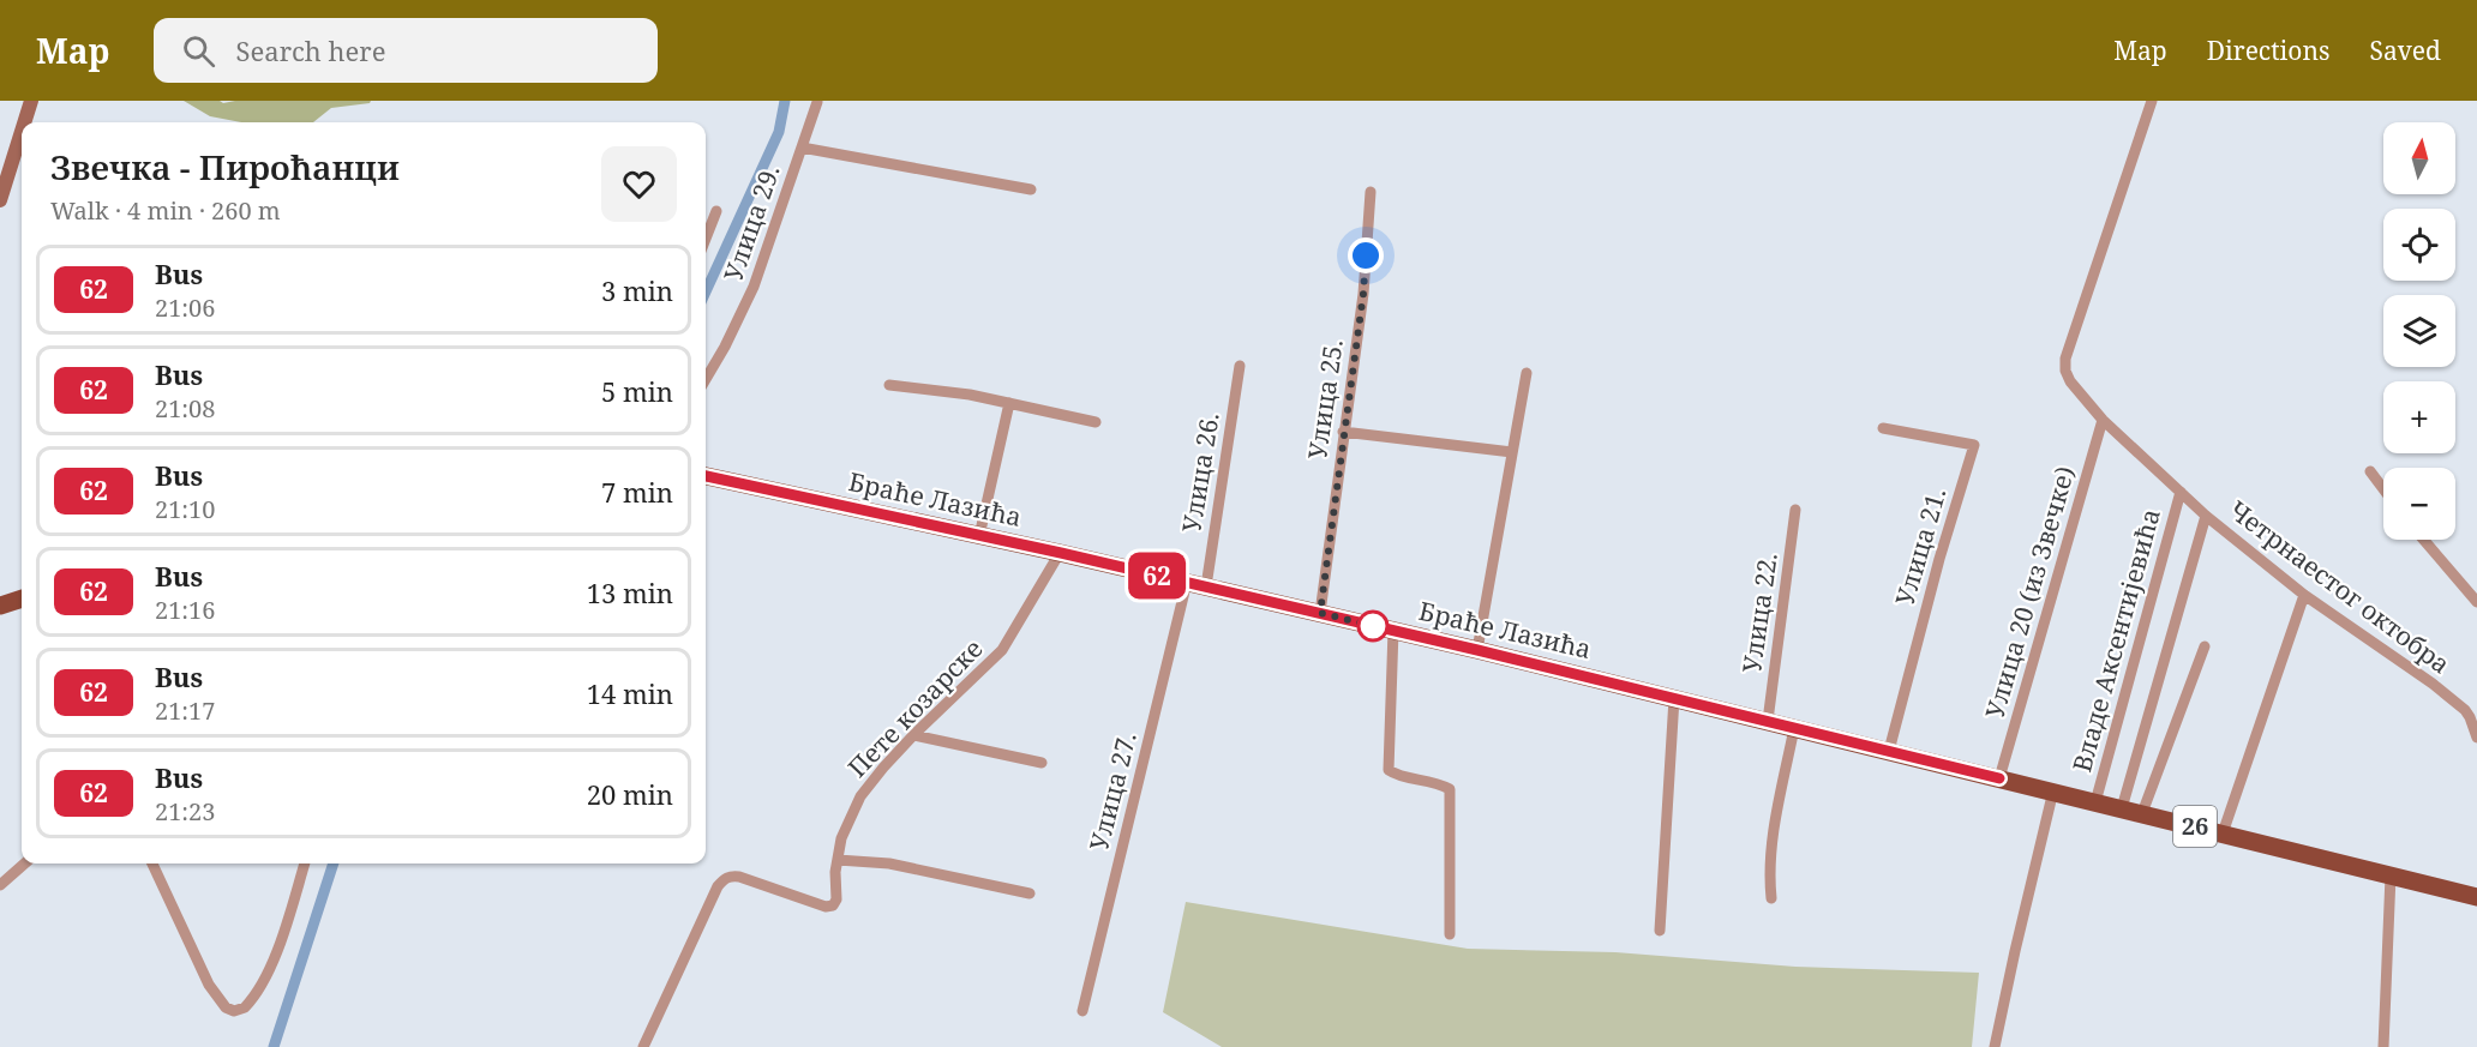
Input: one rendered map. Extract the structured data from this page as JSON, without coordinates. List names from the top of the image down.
{
  "streets": {
    "main road": ["Браће Лазића", "26"],
    "street": [
      "Улица 29.",
      "Улица 25.",
      "Улица 26.",
      "Улица 21.",
      "Четрнаестог октобра",
      "Улица 20 (из Звечке)",
      "Улица 22.",
      "Владе Аксентијевића",
      "Пете козарске",
      "Улица 27."
    ]
  },
  "crossings": [
    ["Улица 25.", "Браће Лазића"],
    ["Улица 26.", "Браће Лазића"],
    ["Браће Лазића", "Улица 21."],
    ["Браће Лазића", "Улица 20 (из Звечке)"],
    ["Браће Лазића", "Улица 22."],
    ["Браће Лазића", "Пете козарске"],
    ["Браће Лазића", "Улица 27."],
    ["Браће Лазића", "26"],
    ["Четрнаестог октобра", "Улица 20 (из Звечке)"],
    ["Четрнаестог октобра", "Владе Аксентијевића"],
    ["Улица 20 (из Звечке)", "26"],
    ["Владе Аксентијевића", "26"]
  ],
  "lines": ["bus line 62"],
  "north": "top",
  "page": {
    "header": "Map",
    "search": "Search here",
    "nav": ["Map", "Directions", "Saved"],
    "on_map": "62",
    "map_buttons": ["+", "−"],
    "heading": ["Звечка - Пироћанци", "Walk · 4 min · 260 m"],
    "list": [
      {
        "mark": "62",
        "name": "Bus",
        "note": "21:06",
        "value": "3 min"
      },
      {
        "mark": "62",
        "name": "Bus",
        "note": "21:08",
        "value": "5 min"
      },
      {
        "mark": "62",
        "name": "Bus",
        "note": "21:10",
        "value": "7 min"
      },
      {
        "mark": "62",
        "name": "Bus",
        "note": "21:16",
        "value": "13 min"
      },
      {
        "mark": "62",
        "name": "Bus",
        "note": "21:17",
        "value": "14 min"
      },
      {
        "mark": "62",
        "name": "Bus",
        "note": "21:23",
        "value": "20 min"
      }
    ]
  }
}
